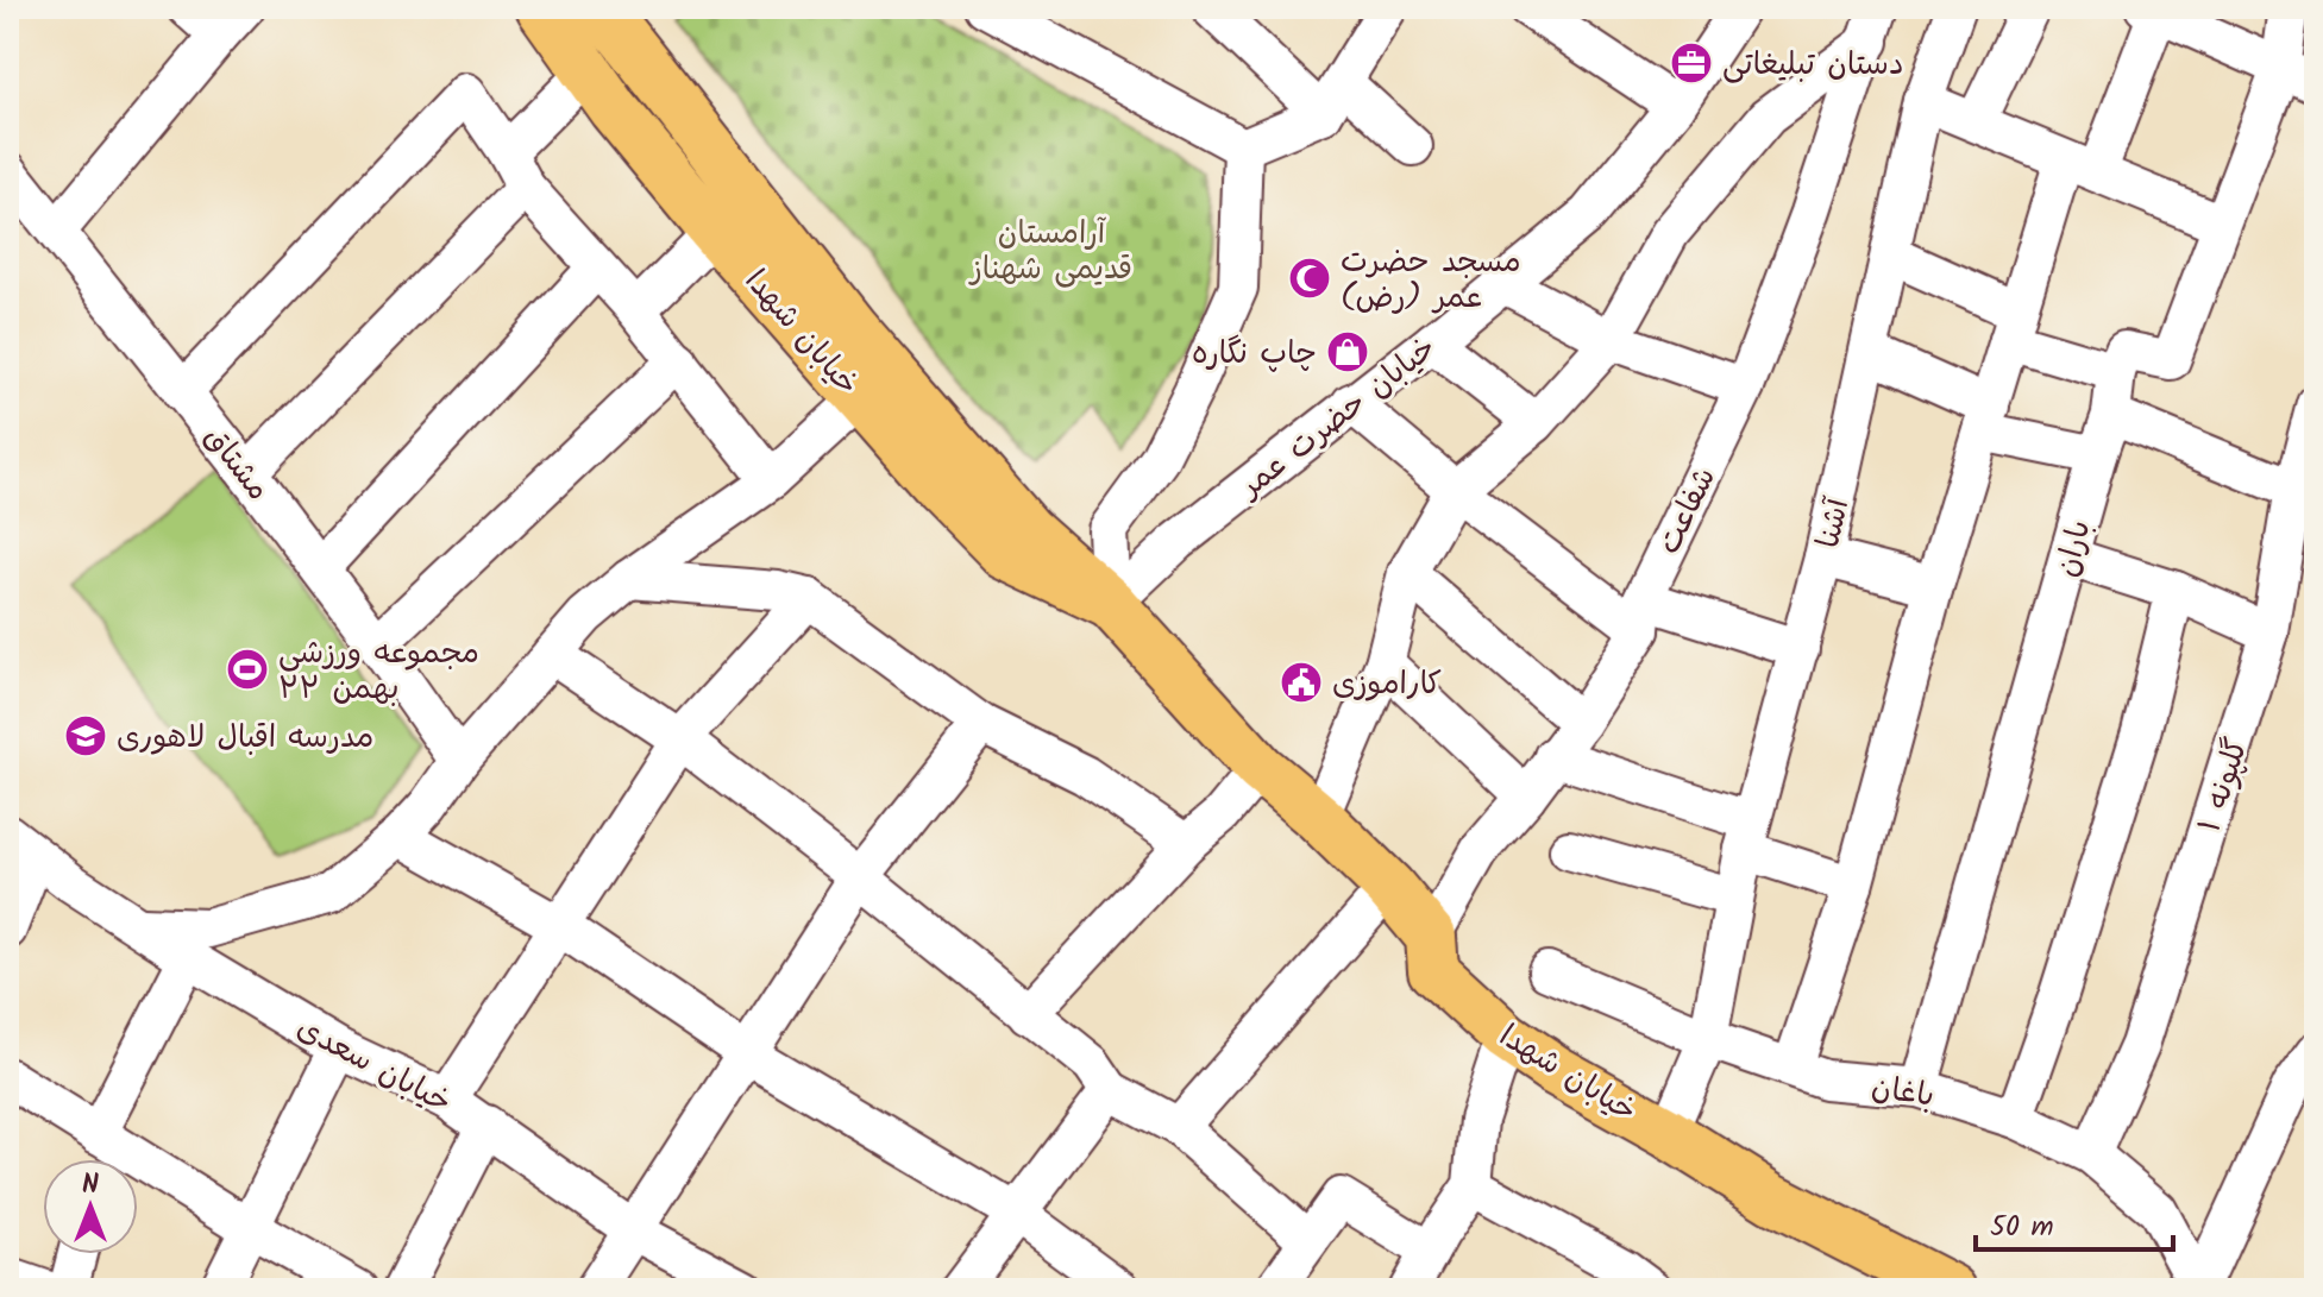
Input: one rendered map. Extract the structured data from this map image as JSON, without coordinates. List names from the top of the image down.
{
  "streets": {
    "main road": ["خیابان شهدا"],
    "street": [
      "خیابان حضرت عمر",
      "مشتاق",
      "شفاعت",
      "آشنا",
      "باران",
      "گلپونه ۱",
      "خیابان سعدی",
      "باغان"
    ]
  },
  "crossings": [
    ["خیابان شهدا", "خیابان حضرت عمر"],
    ["خیابان شهدا", "شفاعت"],
    ["خیابان شهدا", "آشنا"],
    ["آشنا", "باغان"],
    ["باران", "باغان"],
    ["گلپونه ۱", "باغان"]
  ],
  "parks": ["آرامستان قدیمی شهناز"],
  "places": {
    "office": ["دستان تبلیغاتی"],
    "mosque": ["مسجد حضرت عمر (رض)"],
    "shop": ["چاپ نگاره"],
    "sports": ["مجموعه ورزشی ۲۲ بهمن"],
    "public building": ["کاراموزی"],
    "school or university": ["مدرسه اقبال لاهوری"]
  },
  "scale_bar": "50 m",
  "north": "top"
}
